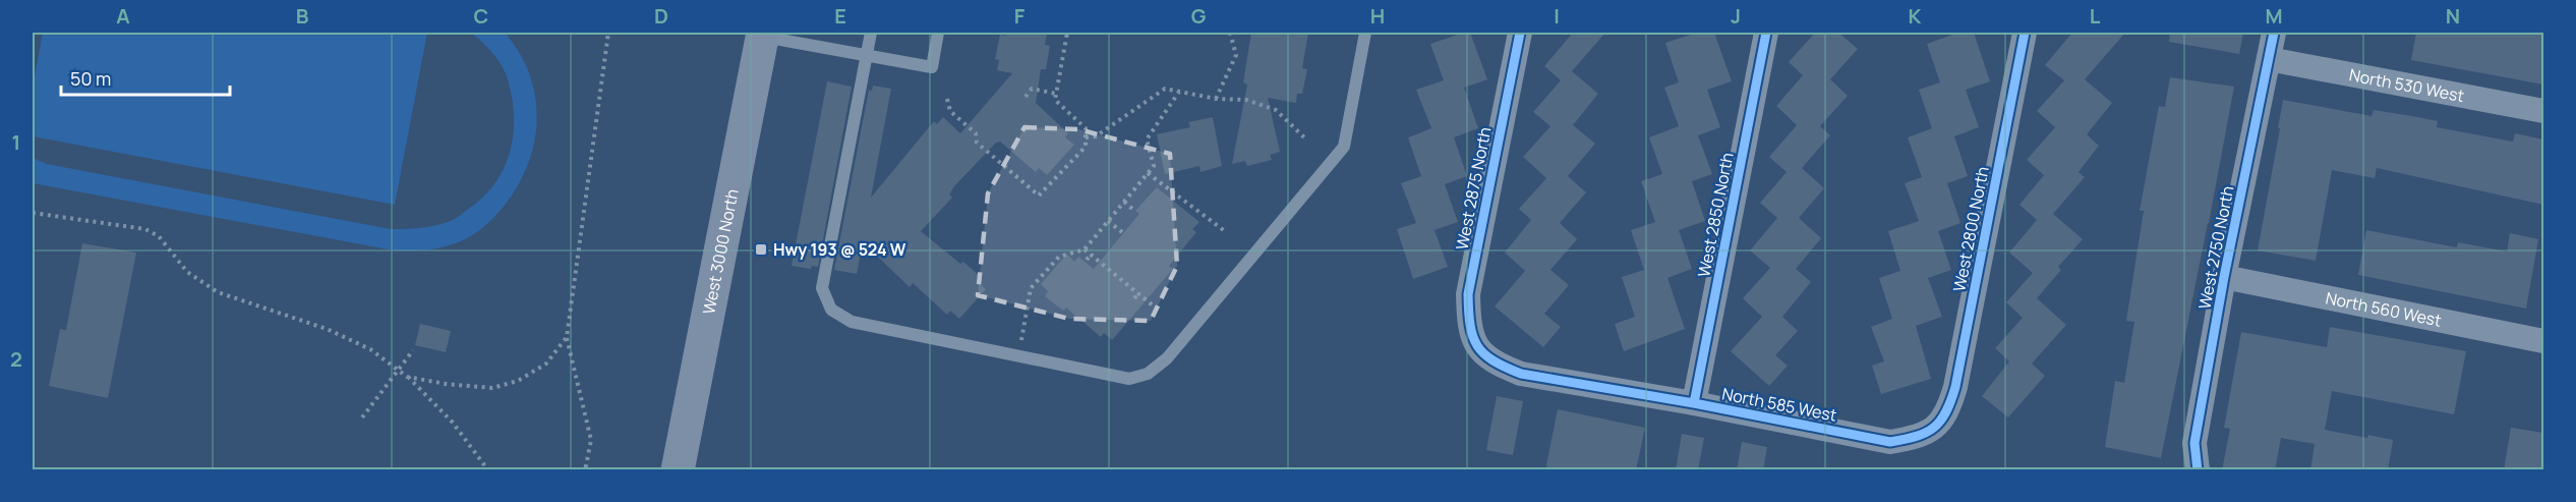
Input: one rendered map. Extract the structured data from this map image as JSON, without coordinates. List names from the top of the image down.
{
  "streets": {
    "main road": ["West 3000 North"],
    "street": [
      "North 530 West",
      "West 2875 North",
      "West 2850 North",
      "West 2800 North",
      "West 2750 North",
      "North 560 West",
      "North 585 West"
    ]
  },
  "crossings": [
    ["North 530 West", "West 2750 North"],
    ["West 2875 North", "North 585 West"],
    ["West 2850 North", "North 585 West"],
    ["West 2800 North", "North 585 West"],
    ["West 2750 North", "North 560 West"]
  ],
  "places": {
    "transit": ["Hwy 193 @ 524 W"]
  },
  "scale_bar": "50 m",
  "grid": {
    "columns": [
      "A",
      "B",
      "C",
      "D",
      "E",
      "F",
      "G",
      "H",
      "I",
      "J",
      "K",
      "L",
      "M",
      "N"
    ],
    "rows": ["1", "2"]
  }
}
